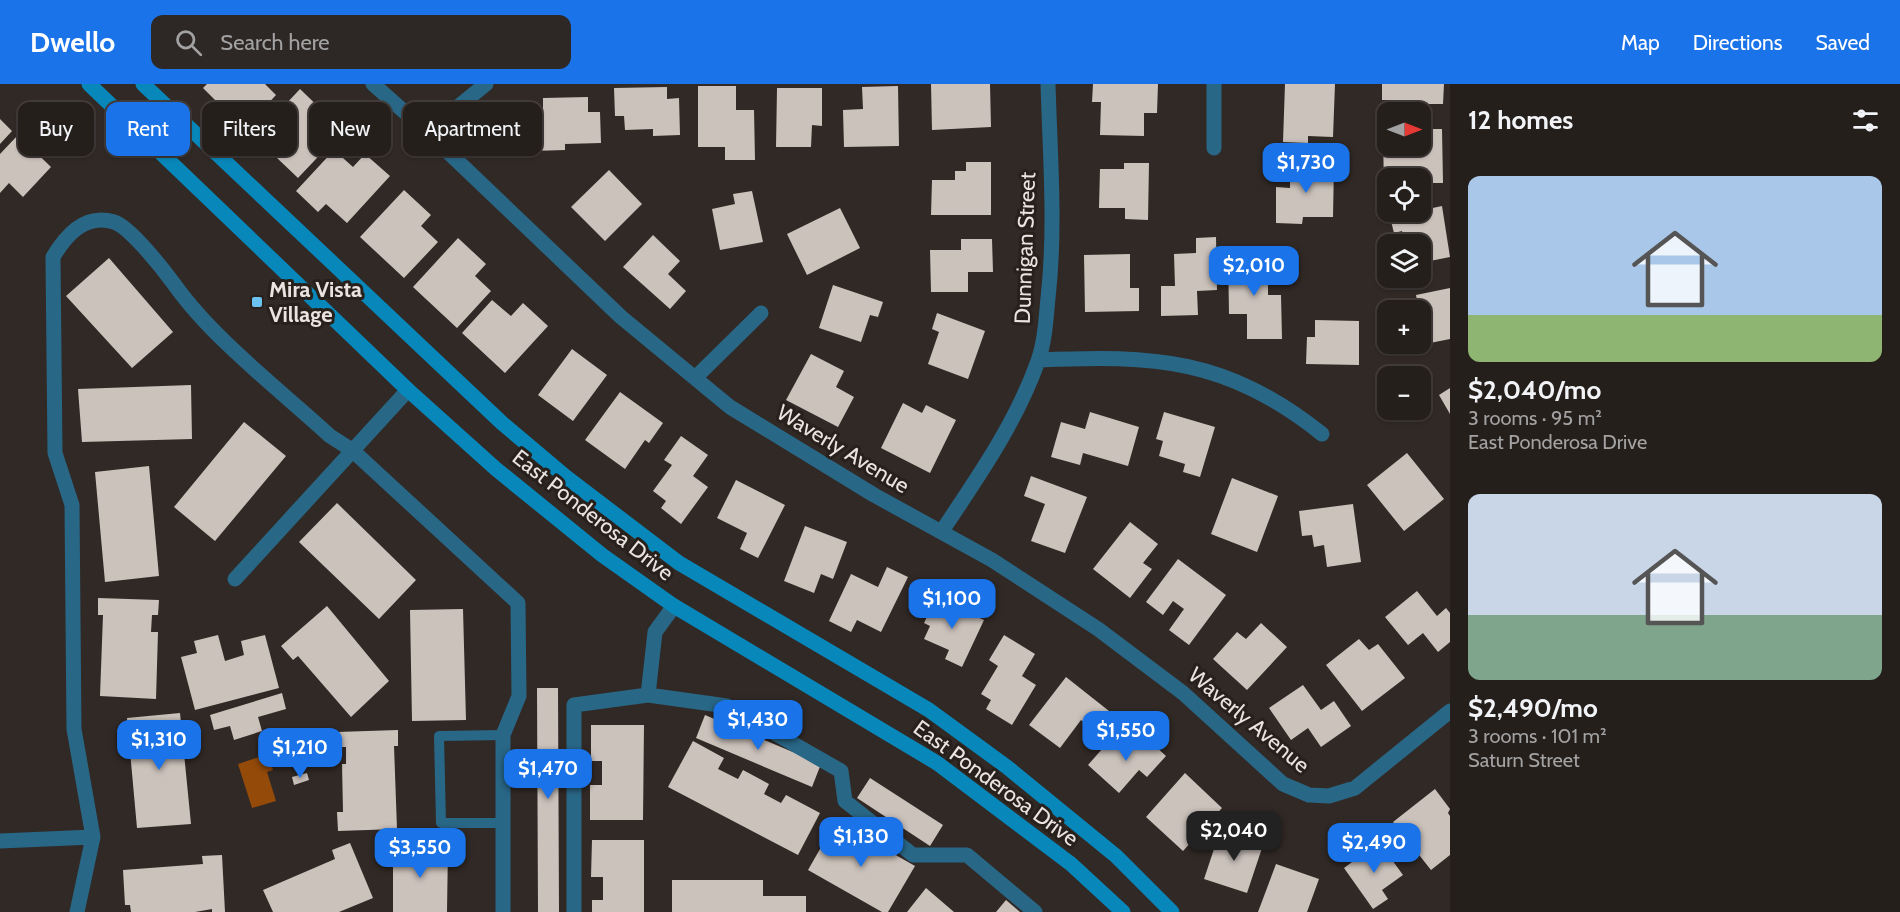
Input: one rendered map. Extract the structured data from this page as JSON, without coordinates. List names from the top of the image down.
{
  "streets": {
    "main road": ["East Ponderosa Drive"],
    "street": ["Dunnigan Street", "Waverly Avenue"]
  },
  "crossings": [
    ["Dunnigan Street", "Waverly Avenue"]
  ],
  "places": {
    "transit": ["Mira Vista Village"]
  },
  "north": "right",
  "page": {
    "header": "Dwello",
    "search": "Search here",
    "nav": ["Map", "Directions", "Saved"],
    "heading": "12 homes",
    "map_buttons": ["+", "−"],
    "chip": [
      "Buy",
      "Rent",
      "Filters",
      "New",
      "Apartment"
    ],
    "price": [
      "$1,730",
      "$2,010",
      "$1,100",
      "$1,430",
      "$1,550",
      "$1,310",
      "$1,210",
      "$1,470",
      "$2,040",
      "$1,130",
      "$2,490",
      "$3,550"
    ],
    "list": [
      {
        "name": "$2,040/mo",
        "note": "3 rooms · 95 m² · East Ponderosa Drive"
      },
      {
        "name": "$2,490/mo",
        "note": "3 rooms · 101 m² · Saturn Street"
      }
    ]
  }
}
